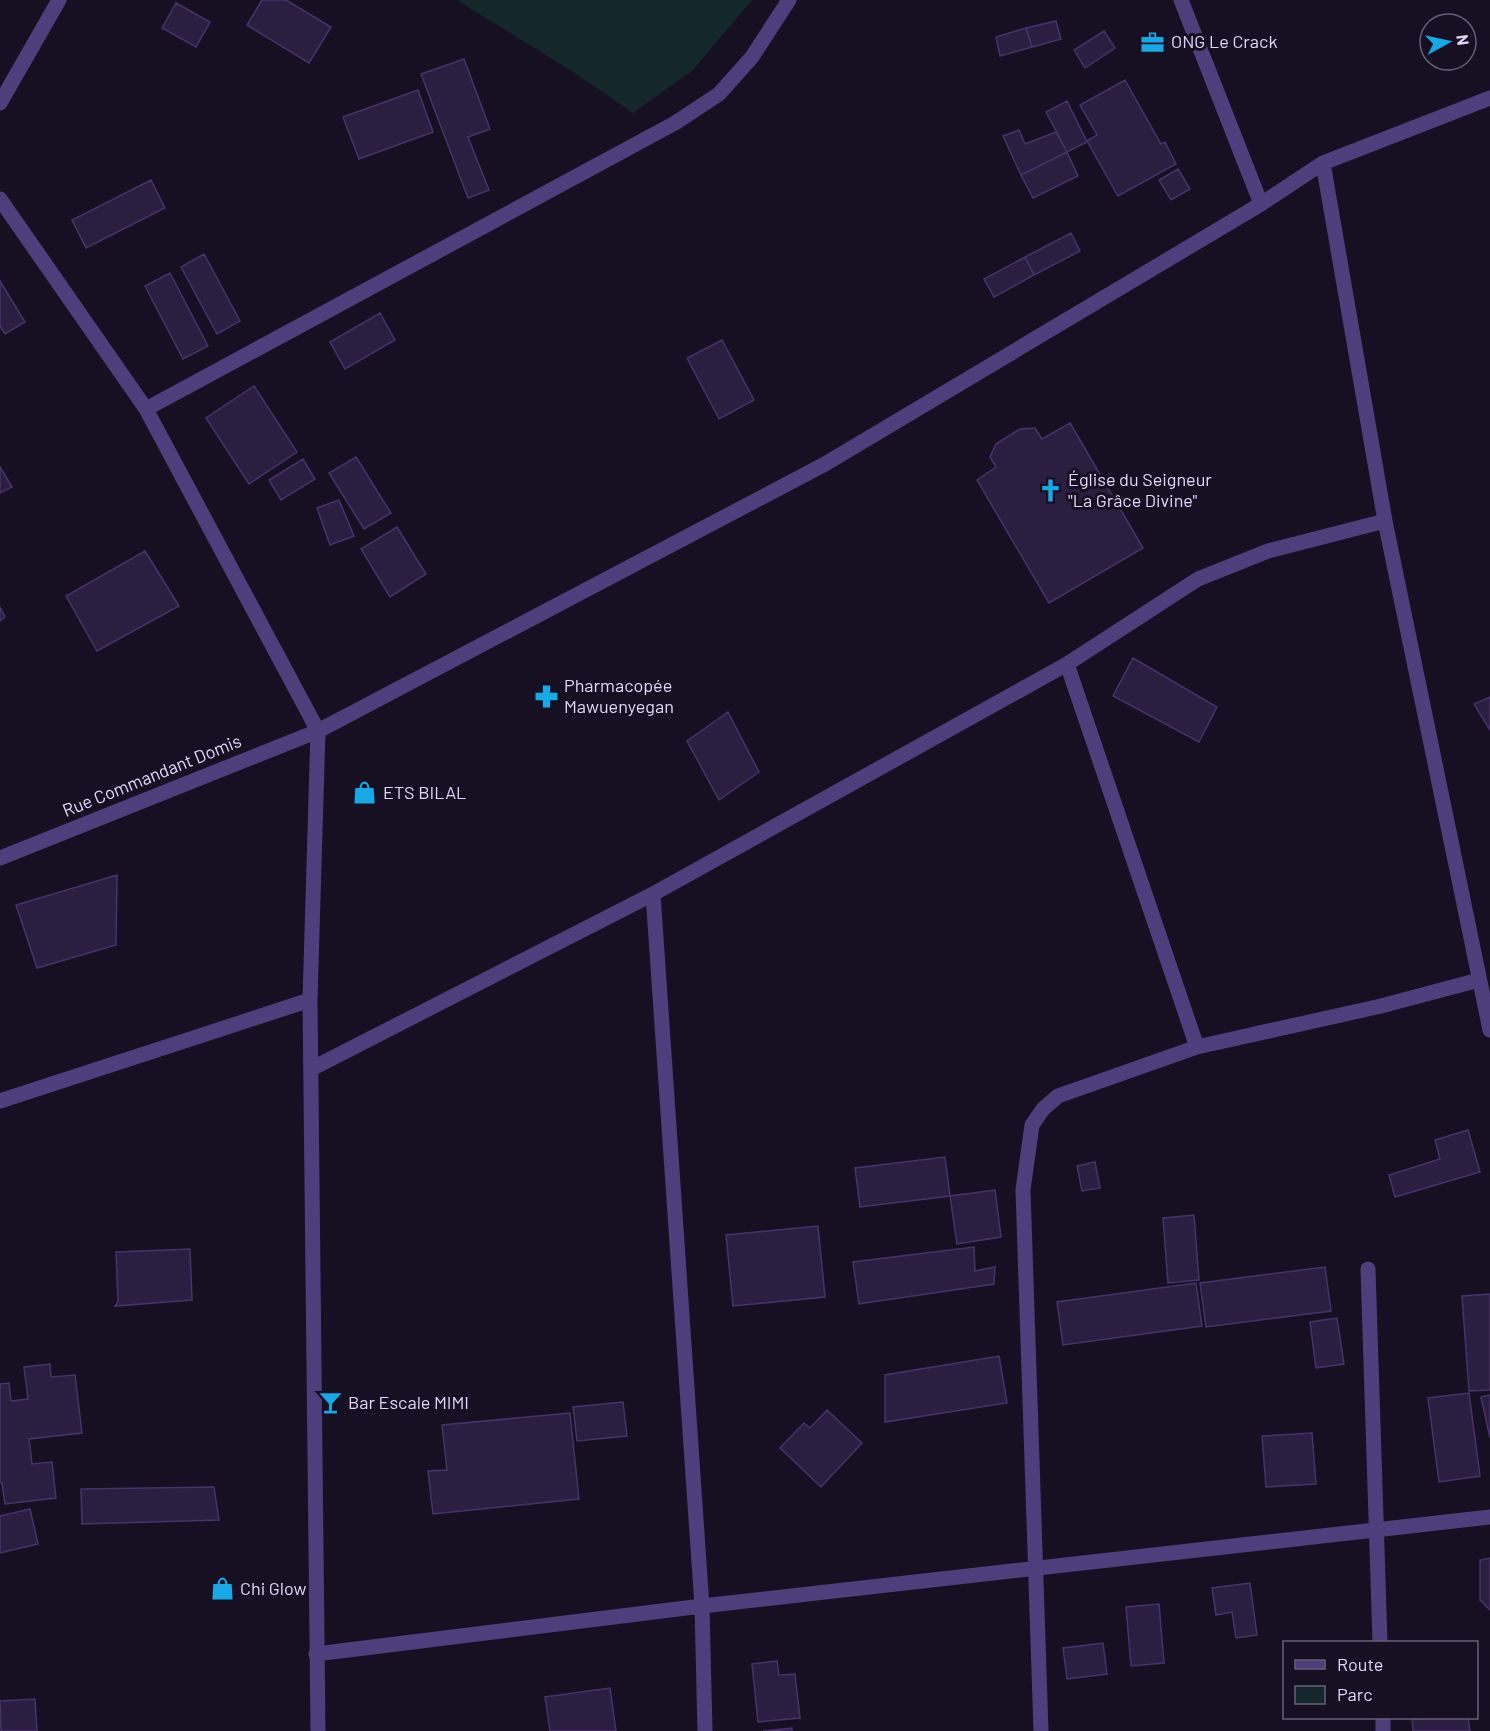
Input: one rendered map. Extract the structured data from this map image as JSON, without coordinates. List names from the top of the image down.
{
  "streets": {
    "street": ["Rue Commandant Domis"]
  },
  "places": {
    "office": ["ONG Le Crack"],
    "church": ["Église du Seigneur \"La Grâce Divine\""],
    "pharmacy": ["Pharmacopée Mawuenyegan"],
    "shop": ["ETS BILAL", "Chi Glow"],
    "bar": ["Bar Escale MIMI"]
  },
  "legend": ["Route", "Parc"],
  "north": "right"
}
